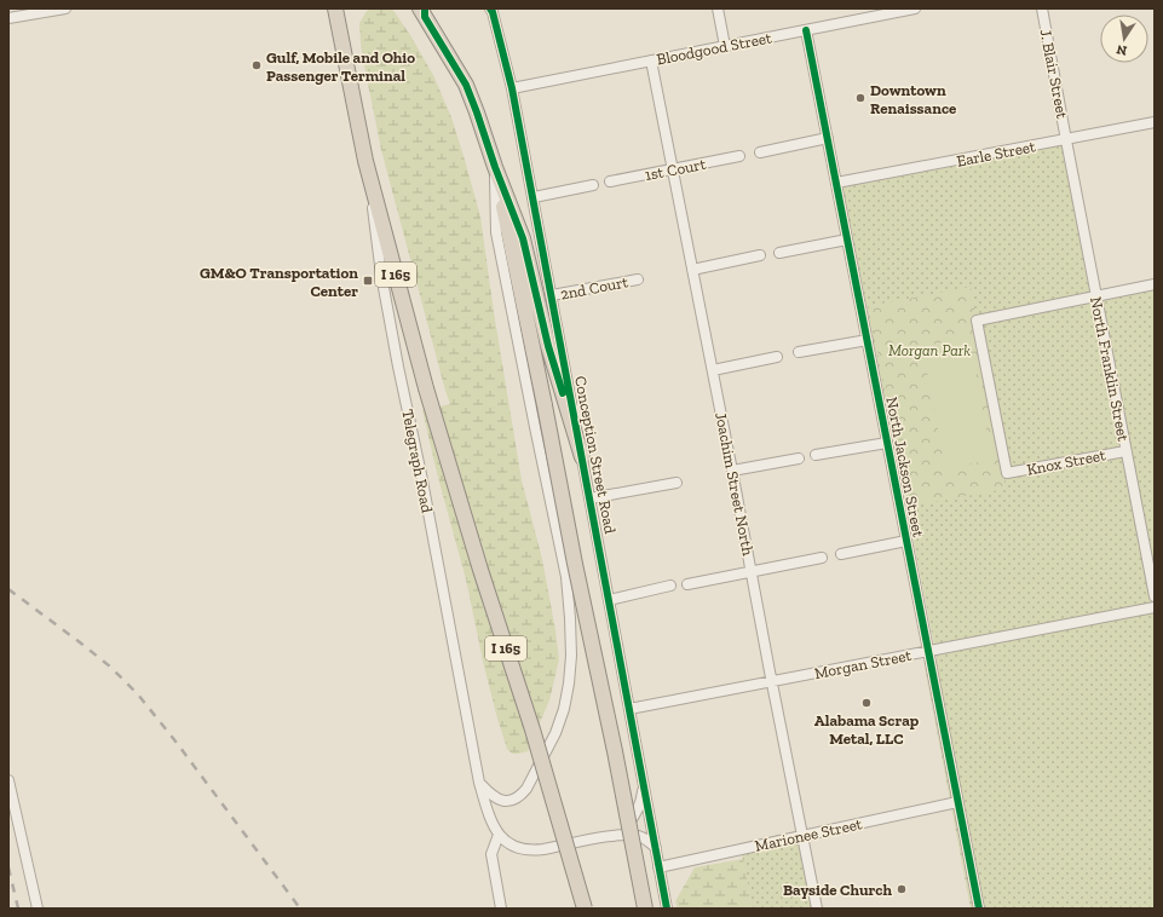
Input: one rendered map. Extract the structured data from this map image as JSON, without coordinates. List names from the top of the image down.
{
  "streets": {
    "highway": ["I 165", "Telegraph Road"],
    "street": [
      "Bloodgood Street",
      "J. Blair Street",
      "Earle Street",
      "1st Court",
      "2nd Court",
      "North Franklin Street",
      "Conception Street Road",
      "Knox Street",
      "North Jackson Street",
      "Joachim Street North",
      "Morgan Street",
      "Marionee Street"
    ]
  },
  "crossings": [
    ["Bloodgood Street", "Conception Street Road"],
    ["Bloodgood Street", "North Jackson Street"],
    ["Bloodgood Street", "Joachim Street North"],
    ["J. Blair Street", "Earle Street"],
    ["J. Blair Street", "North Franklin Street"],
    ["Earle Street", "North Franklin Street"],
    ["Earle Street", "North Jackson Street"],
    ["1st Court", "Joachim Street North"],
    ["I 165", "Telegraph Road"],
    ["2nd Court", "Conception Street Road"],
    ["North Franklin Street", "Knox Street"],
    ["Conception Street Road", "Morgan Street"],
    ["Conception Street Road", "Marionee Street"],
    ["North Jackson Street", "Morgan Street"],
    ["North Jackson Street", "Marionee Street"],
    ["Joachim Street North", "Morgan Street"],
    ["Joachim Street North", "Marionee Street"]
  ],
  "parks": ["Morgan Park"],
  "places": {
    "other": [
      "Gulf, Mobile and Ohio Passenger Terminal",
      "Downtown Renaissance",
      "Alabama Scrap Metal, LLC",
      "Bayside Church"
    ],
    "transit": ["GM&O Transportation Center"]
  },
  "north": "bottom"
}
